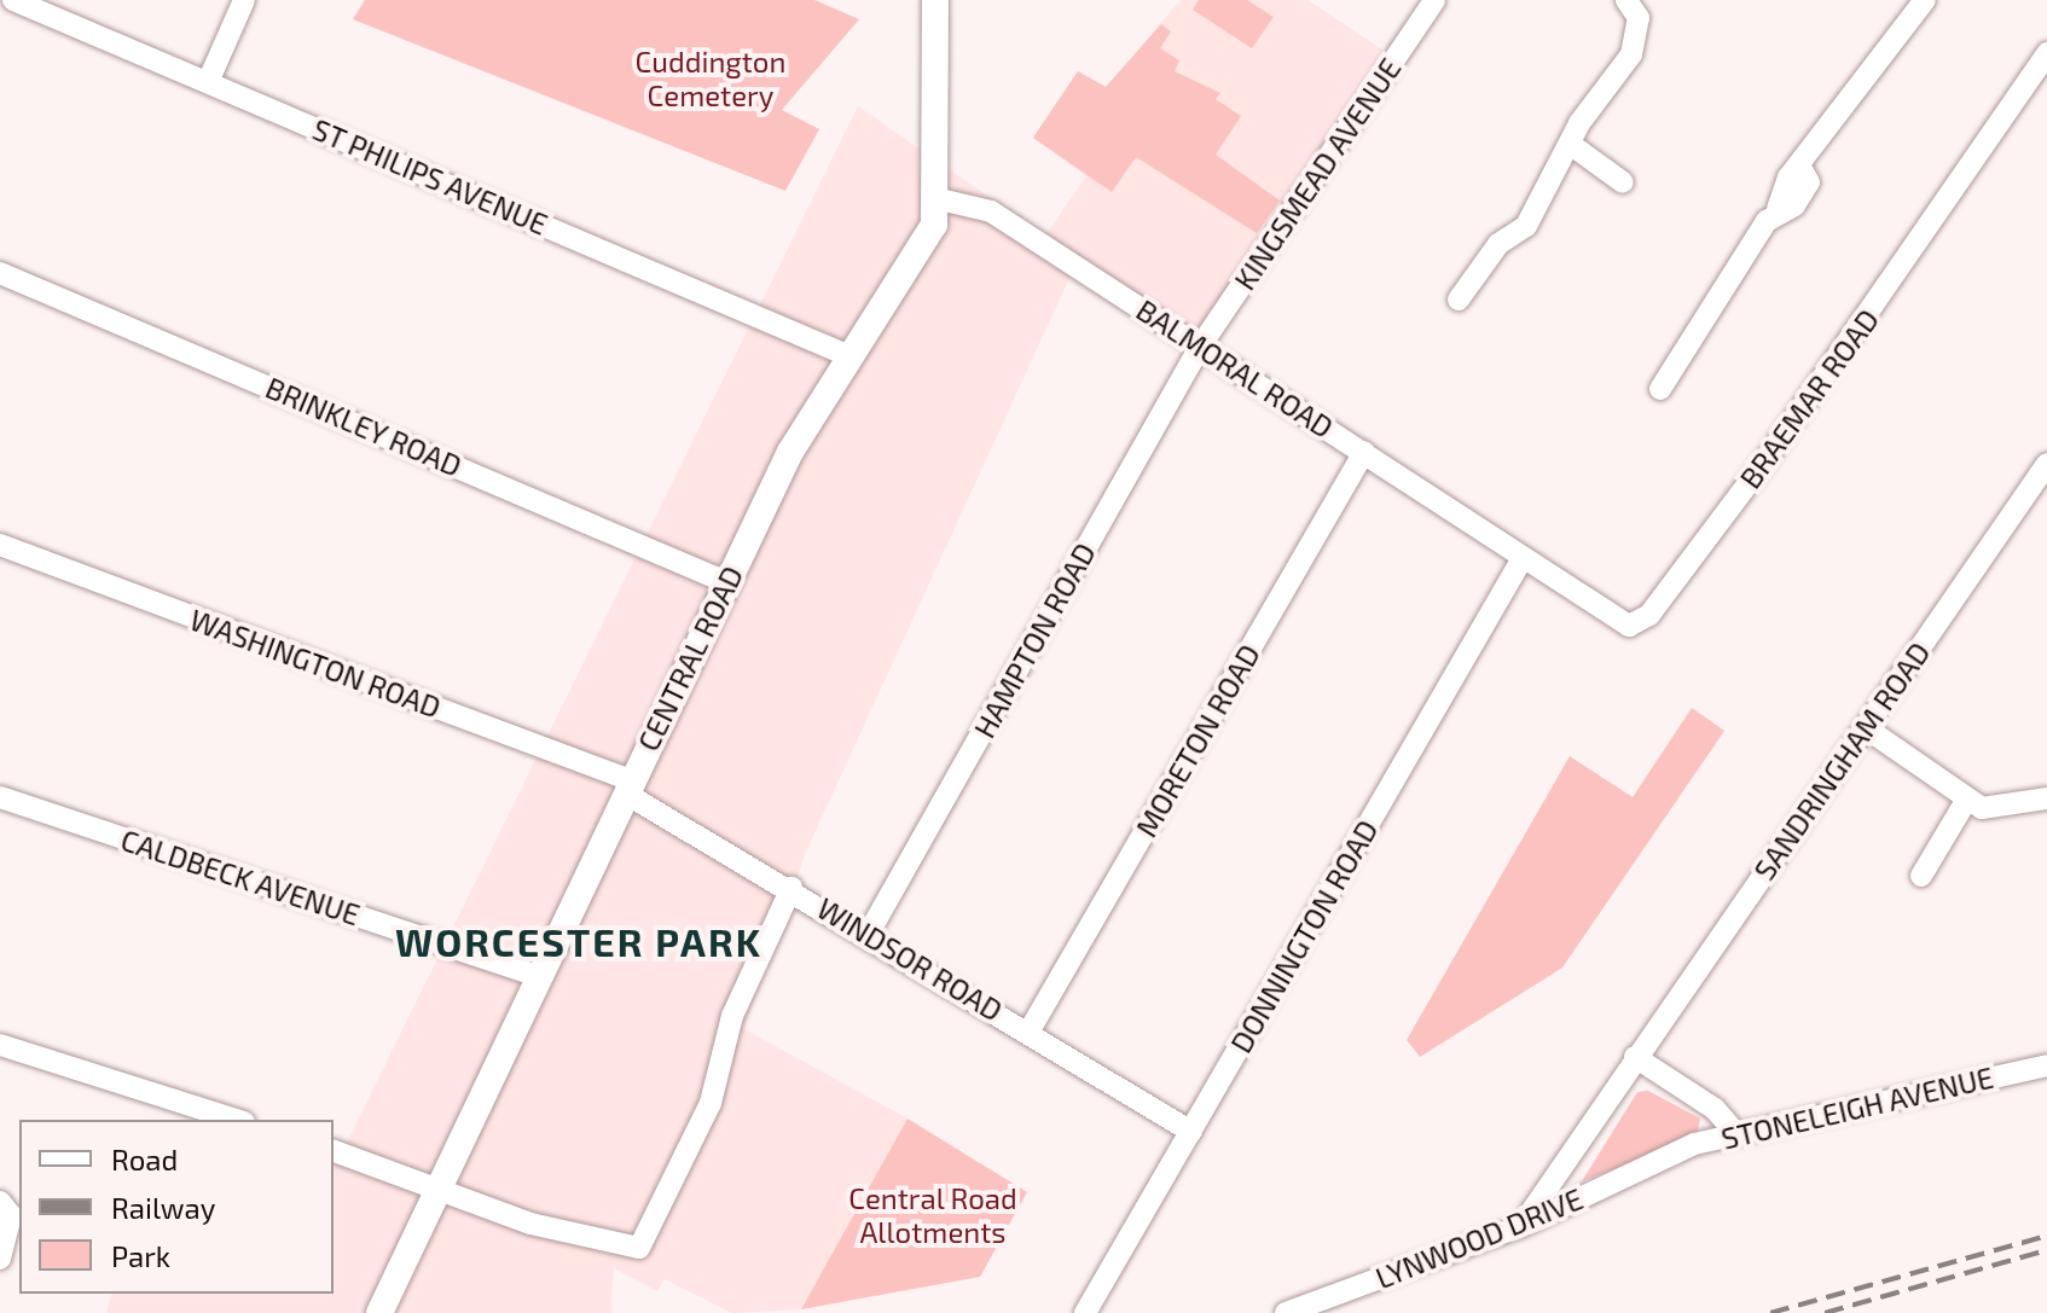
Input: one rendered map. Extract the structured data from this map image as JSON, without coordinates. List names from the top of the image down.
{
  "streets": {
    "main road": ["CENTRAL ROAD"],
    "street": [
      "KINGSMEAD AVENUE",
      "ST PHILIPS AVENUE",
      "BALMORAL ROAD",
      "BRAEMAR ROAD",
      "BRINKLEY ROAD",
      "HAMPTON ROAD",
      "WASHINGTON ROAD",
      "MORETON ROAD",
      "SANDRINGHAM ROAD",
      "CALDBECK AVENUE",
      "DONNINGTON ROAD",
      "WINDSOR ROAD",
      "STONELEIGH AVENUE",
      "LYNWOOD DRIVE"
    ]
  },
  "crossings": [
    ["KINGSMEAD AVENUE", "BALMORAL ROAD"],
    ["KINGSMEAD AVENUE", "HAMPTON ROAD"],
    ["ST PHILIPS AVENUE", "CENTRAL ROAD"],
    ["BALMORAL ROAD", "BRAEMAR ROAD"],
    ["BALMORAL ROAD", "HAMPTON ROAD"],
    ["BALMORAL ROAD", "CENTRAL ROAD"],
    ["BALMORAL ROAD", "MORETON ROAD"],
    ["BALMORAL ROAD", "DONNINGTON ROAD"],
    ["BRAEMAR ROAD", "DONNINGTON ROAD"],
    ["BRINKLEY ROAD", "CENTRAL ROAD"],
    ["HAMPTON ROAD", "WINDSOR ROAD"],
    ["CENTRAL ROAD", "WASHINGTON ROAD"],
    ["CENTRAL ROAD", "CALDBECK AVENUE"],
    ["CENTRAL ROAD", "WINDSOR ROAD"],
    ["WASHINGTON ROAD", "WINDSOR ROAD"],
    ["MORETON ROAD", "WINDSOR ROAD"],
    ["SANDRINGHAM ROAD", "LYNWOOD DRIVE"],
    ["DONNINGTON ROAD", "WINDSOR ROAD"],
    ["STONELEIGH AVENUE", "LYNWOOD DRIVE"]
  ],
  "districts": ["WORCESTER PARK"],
  "parks": ["Cuddington Cemetery", "Central Road Allotments"],
  "legend": ["Road", "Railway", "Park"]
}
